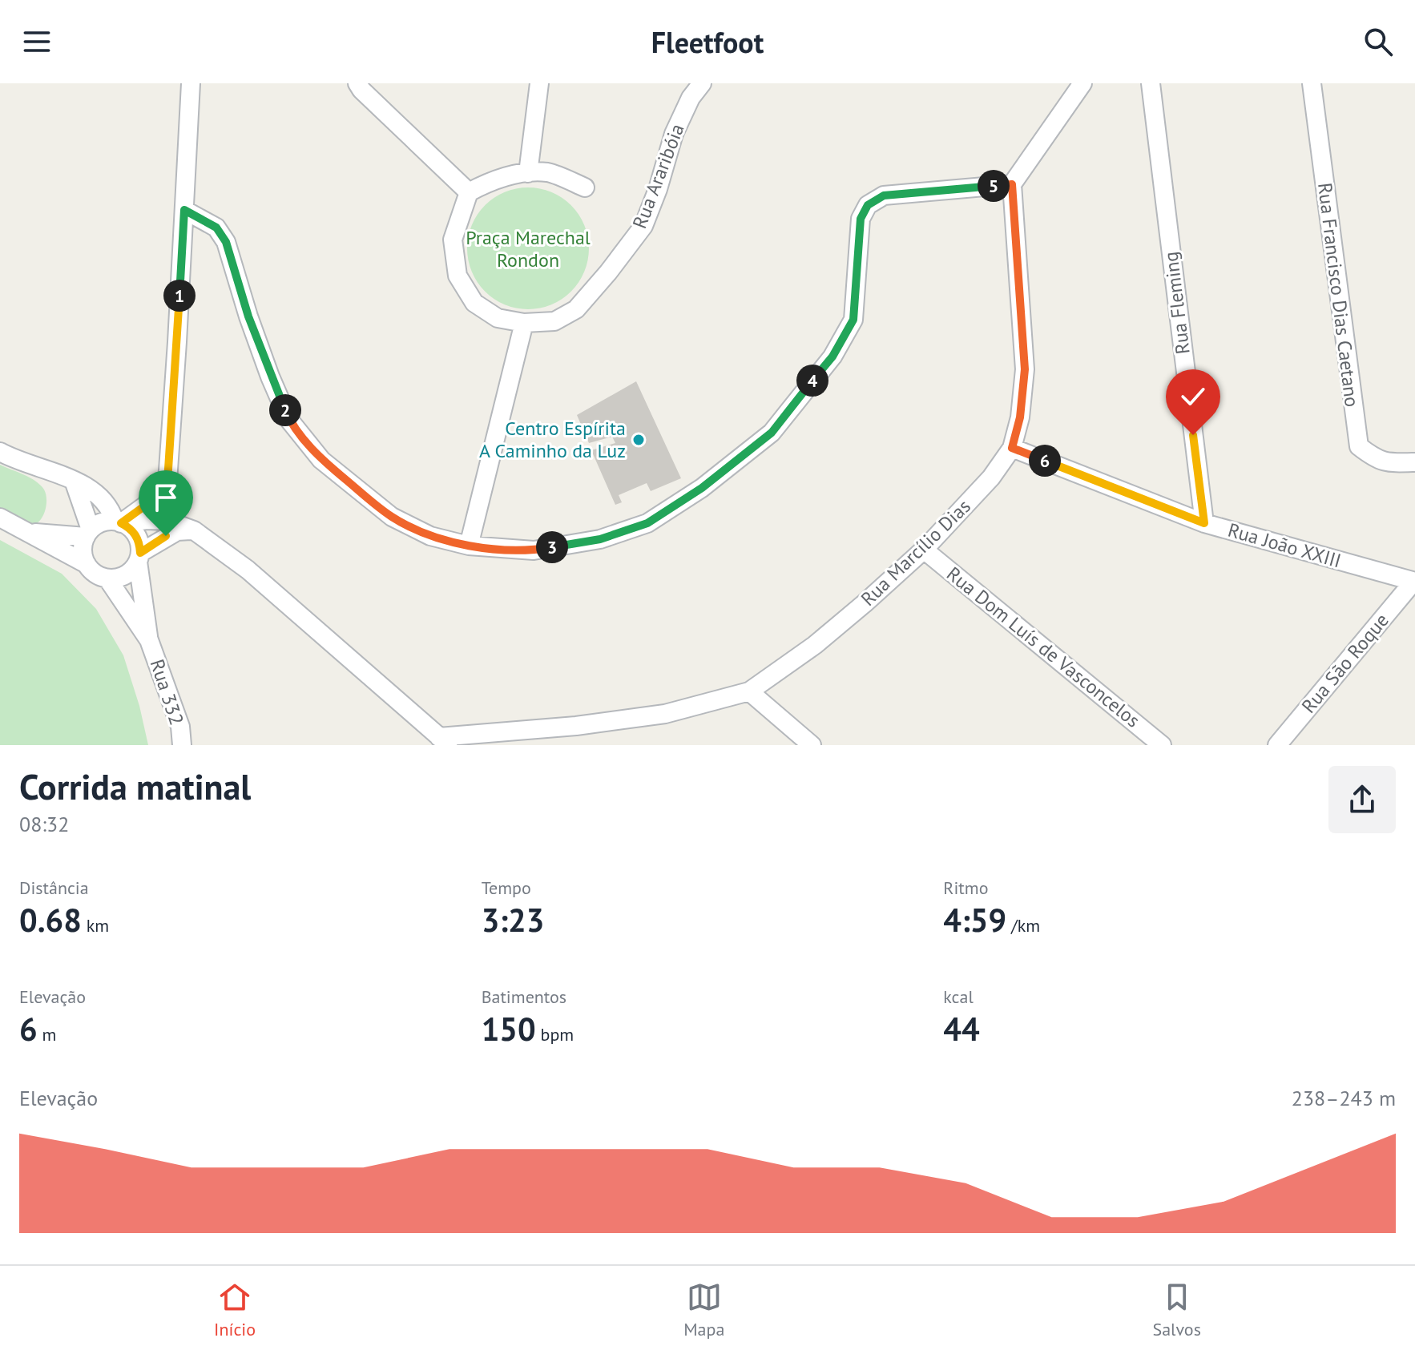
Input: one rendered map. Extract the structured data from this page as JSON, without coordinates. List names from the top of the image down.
{
  "streets": {
    "street": [
      "Rua Araribóia",
      "Rua Francisco Dias Caetano",
      "Rua Fleming",
      "Rua João XXIII",
      "Rua Marcílio Dias",
      "Rua Dom Luís de Vasconcelos",
      "Rua São Roque",
      "Rua 332"
    ]
  },
  "crossings": [
    ["Rua Fleming", "Rua João XXIII"],
    ["Rua João XXIII", "Rua Marcílio Dias"],
    ["Rua João XXIII", "Rua São Roque"],
    ["Rua Marcílio Dias", "Rua Dom Luís de Vasconcelos"]
  ],
  "parks": ["Praça Marechal Rondon"],
  "places": ["Centro Espírita A Caminho da Luz"],
  "page": {
    "header": "Fleetfoot",
    "pins": [
      "5",
      "1",
      "4",
      "2",
      "6",
      "3"
    ],
    "heading": ["Corrida matinal", "08:32"],
    "stats": [
      ["Distância", "0.68 km"],
      ["Tempo", "3:23"],
      ["Ritmo", "4:59 /km"],
      ["Elevação", "6 m"],
      ["Batimentos", "150 bpm"],
      ["kcal", "44"]
    ],
    "chart": ["Elevação", "238–243 m"],
    "tabs": ["Início", "Mapa", "Salvos"]
  }
}
